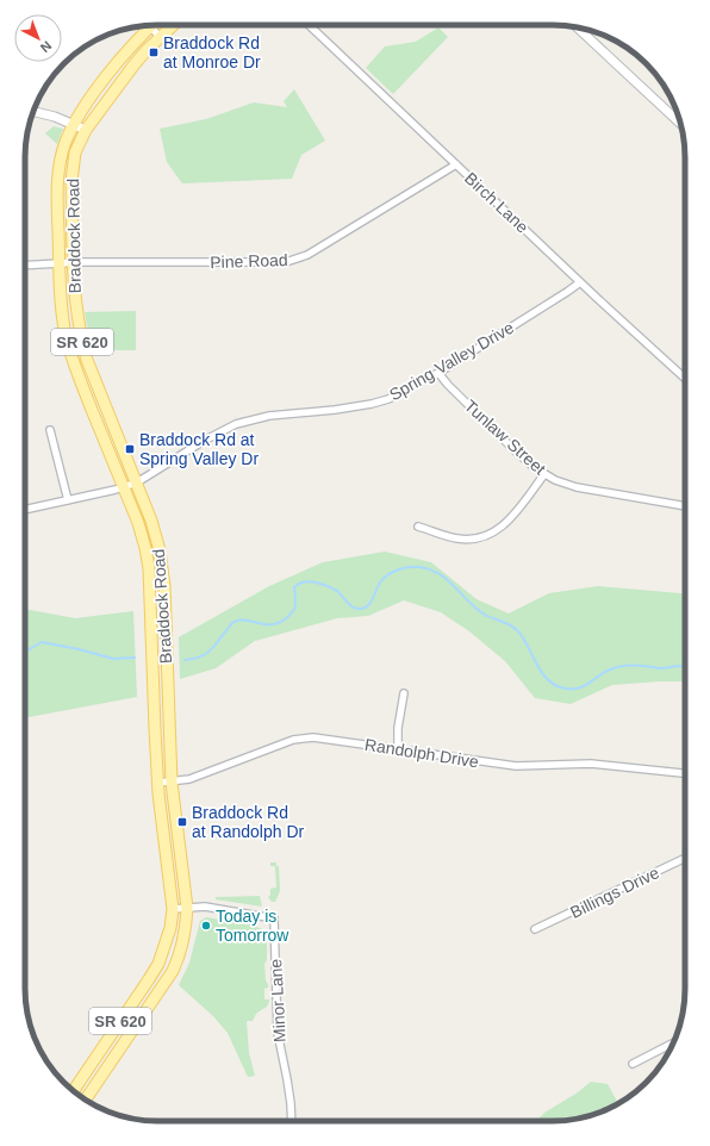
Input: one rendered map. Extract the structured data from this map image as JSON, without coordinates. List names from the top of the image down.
{
  "streets": {
    "main road": ["Braddock Road", "SR 620"],
    "street": [
      "Birch Lane",
      "Pine Road",
      "Spring Valley Drive",
      "Tunlaw Street",
      "Randolph Drive",
      "Billings Drive",
      "Minor Lane"
    ]
  },
  "crossings": [
    ["Birch Lane", "Pine Road"],
    ["Birch Lane", "Spring Valley Drive"],
    ["Braddock Road", "Pine Road"],
    ["Braddock Road", "Spring Valley Drive"],
    ["Braddock Road", "Randolph Drive"],
    ["Braddock Road", "Minor Lane"],
    ["Spring Valley Drive", "Tunlaw Street"]
  ],
  "places": {
    "transit": ["Braddock Rd at Monroe Dr", "Braddock Rd at Spring Valley Dr", "Braddock Rd at Randolph Dr"],
    "other": ["Today is Tomorrow"]
  },
  "north": "bottom right"
}
